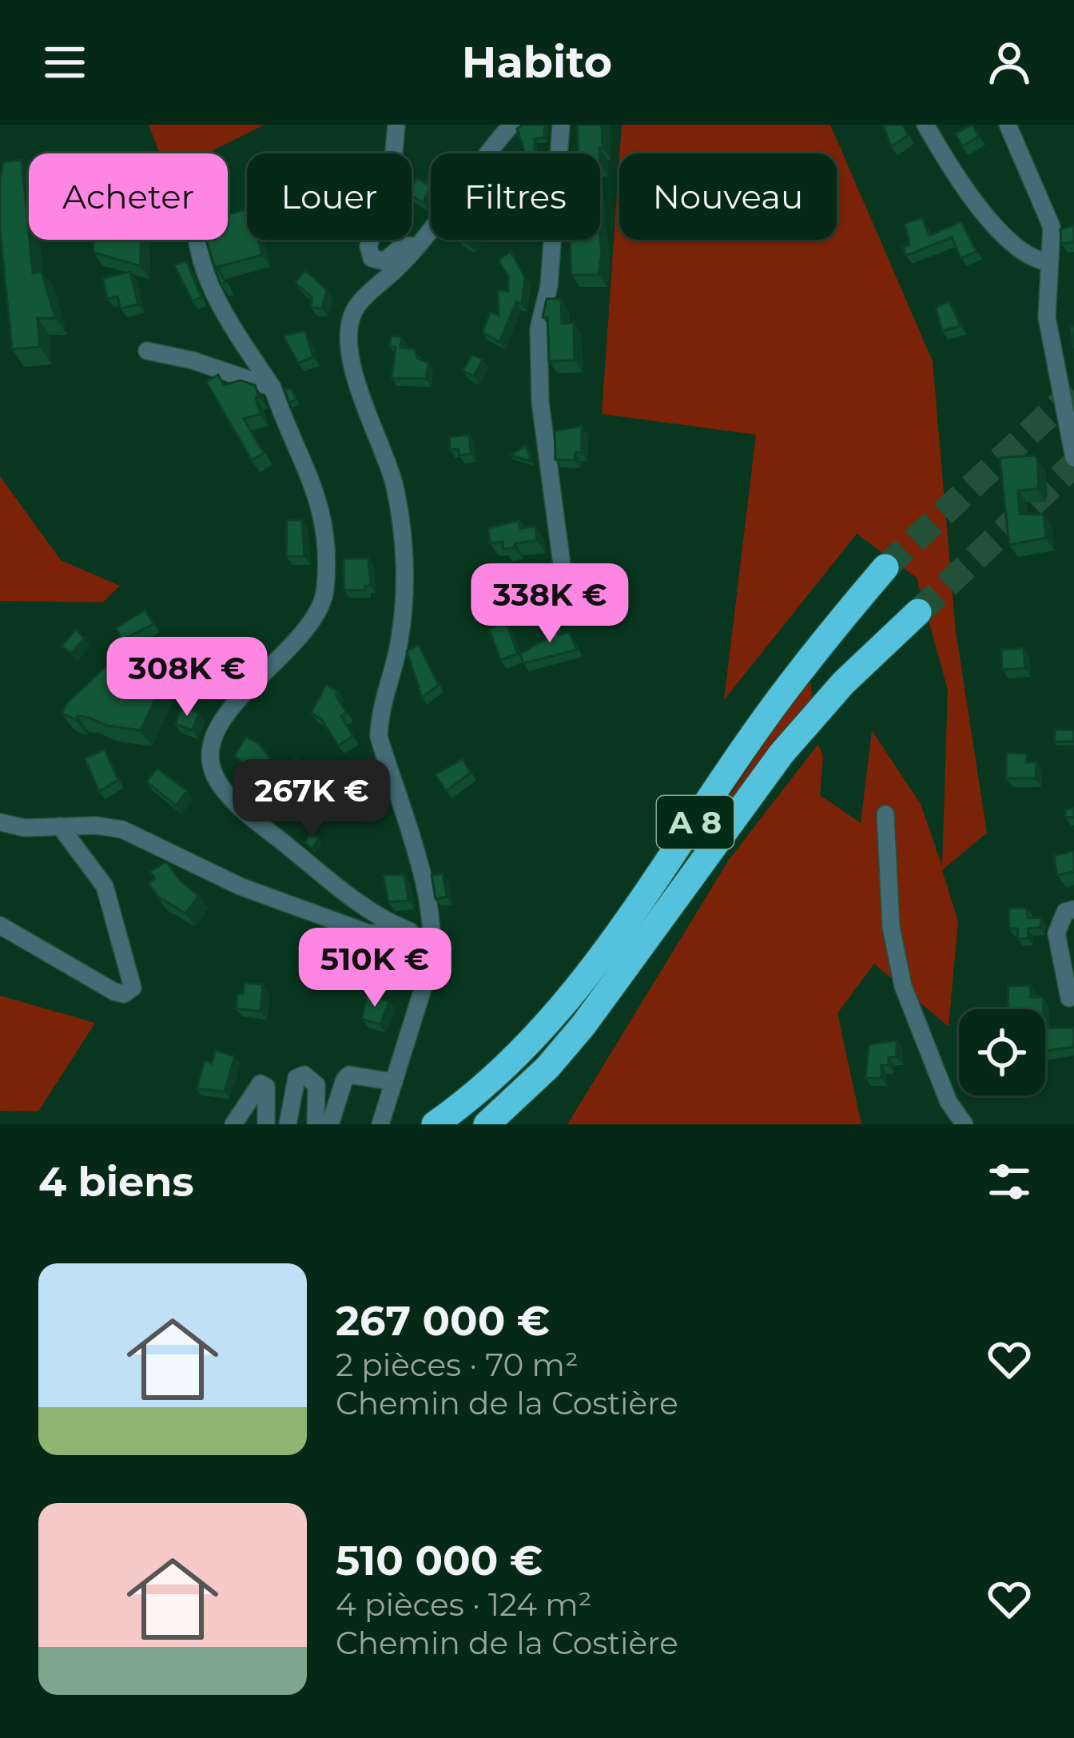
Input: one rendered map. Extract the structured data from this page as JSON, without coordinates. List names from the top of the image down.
{
  "streets": {
    "highway": ["A 8"]
  },
  "page": {
    "header": "Habito",
    "chip": [
      "Acheter",
      "Louer",
      "Filtres",
      "Nouveau"
    ],
    "price": [
      "338K €",
      "308K €",
      "267K €",
      "510K €"
    ],
    "heading": "4 biens",
    "list": [
      {
        "name": "267 000 €",
        "note": "2 pièces · 70 m² · Chemin de la Costière"
      },
      {
        "name": "510 000 €",
        "note": "4 pièces · 124 m² · Chemin de la Costière"
      }
    ]
  }
}
